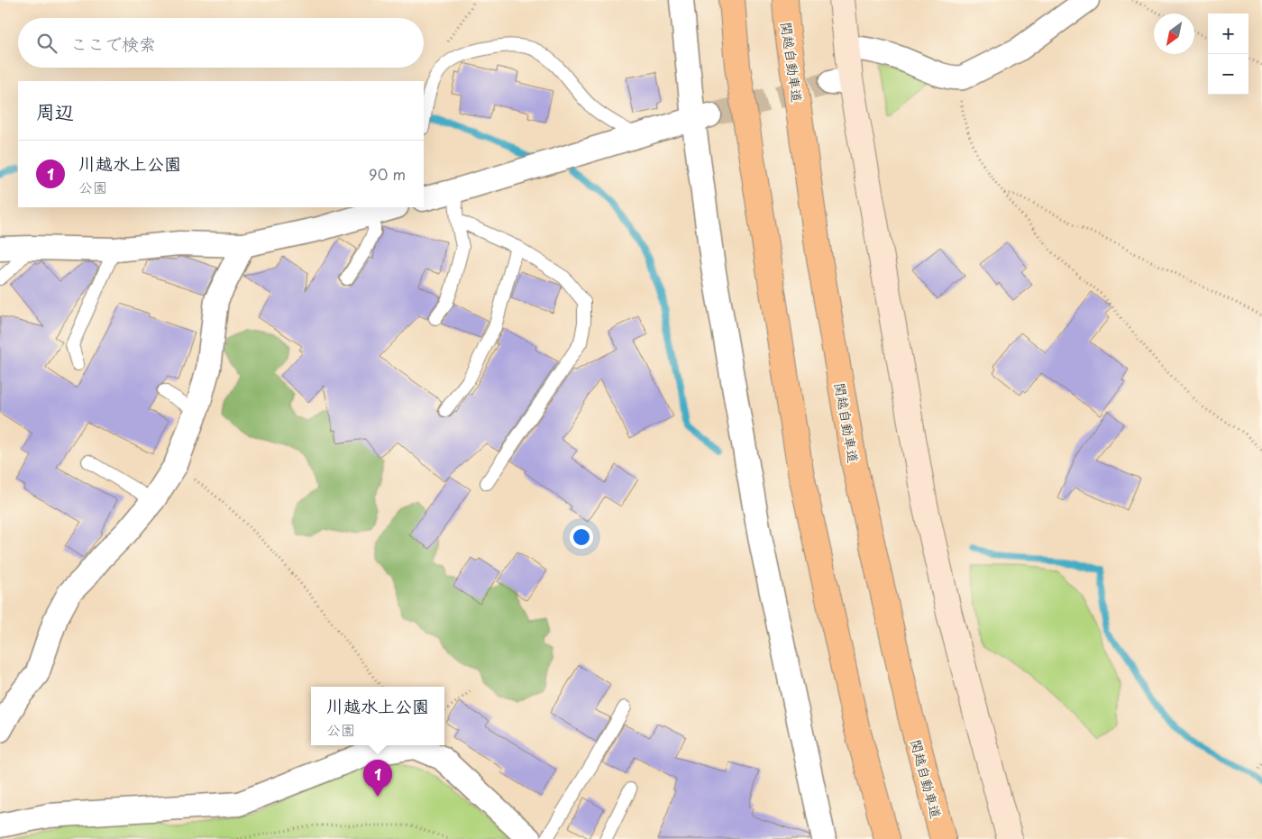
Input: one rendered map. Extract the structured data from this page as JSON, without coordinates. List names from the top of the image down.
{
  "streets": {
    "highway": ["関越自動車道"]
  },
  "north": "bottom left",
  "page": {
    "map_buttons": ["+", "−"],
    "search": "ここで検索",
    "heading": "周辺",
    "list": [
      {
        "mark": "1",
        "name": "川越水上公園",
        "note": "公園",
        "value": "90 m"
      }
    ],
    "popup": ["川越水上公園", "公園"],
    "pins": "1"
  }
}
